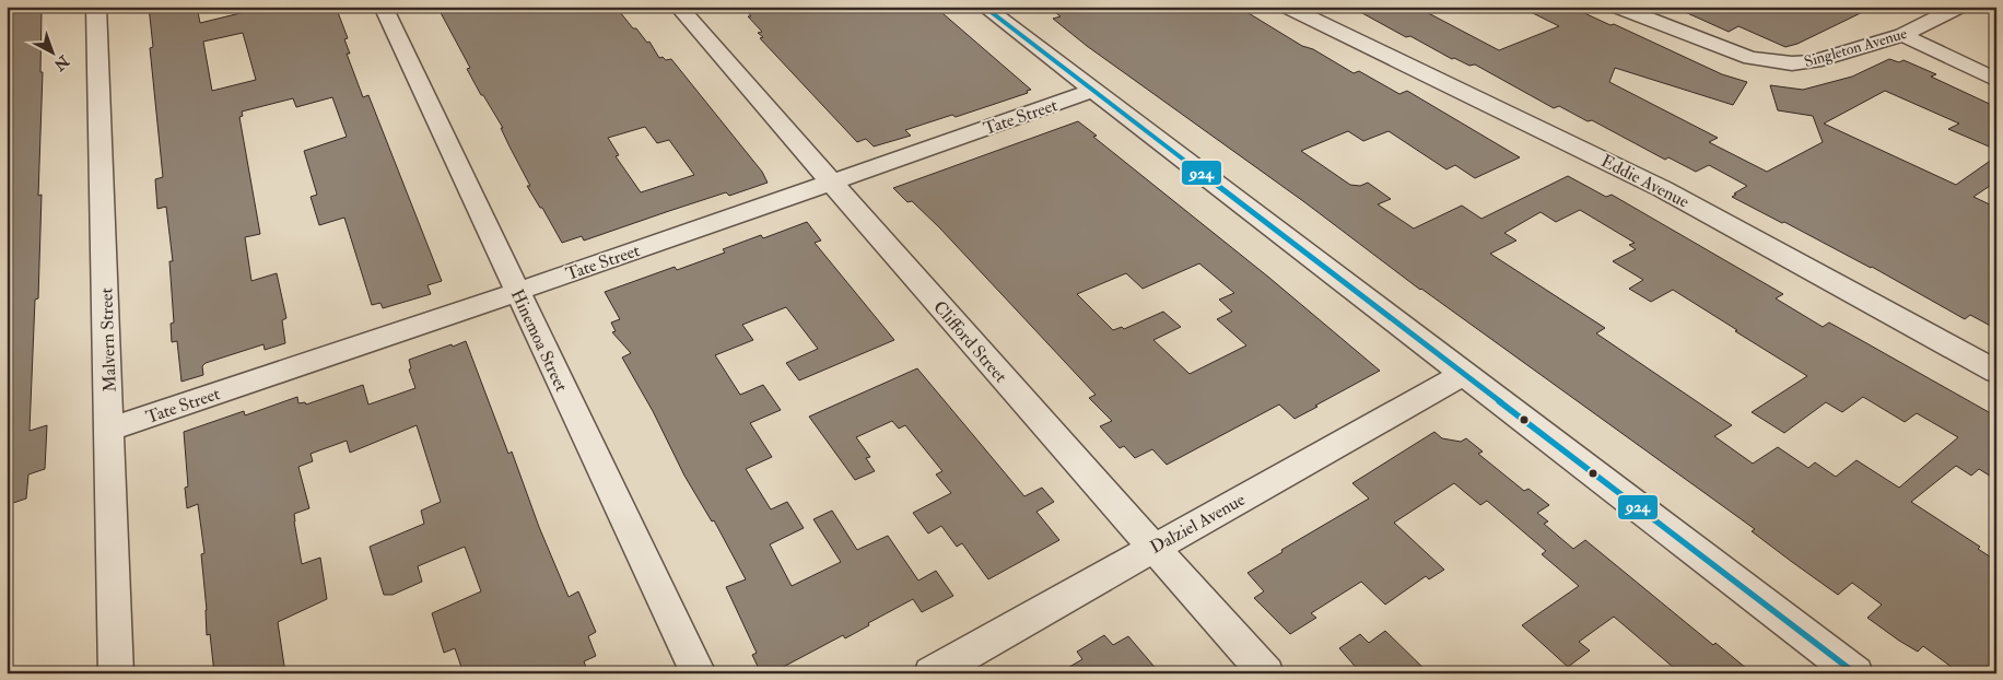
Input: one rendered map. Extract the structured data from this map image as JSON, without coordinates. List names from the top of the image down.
{
  "streets": {
    "street": [
      "Singleton Avenue",
      "Tate Street",
      "Eddie Avenue",
      "Malvern Street",
      "Hinemoa Street",
      "Clifford Street",
      "Dalziel Avenue"
    ]
  },
  "crossings": [
    ["Tate Street", "Malvern Street"],
    ["Tate Street", "Hinemoa Street"],
    ["Tate Street", "Clifford Street"],
    ["Clifford Street", "Dalziel Avenue"]
  ],
  "lines": ["transit line 924"],
  "north": "bottom right"
}
